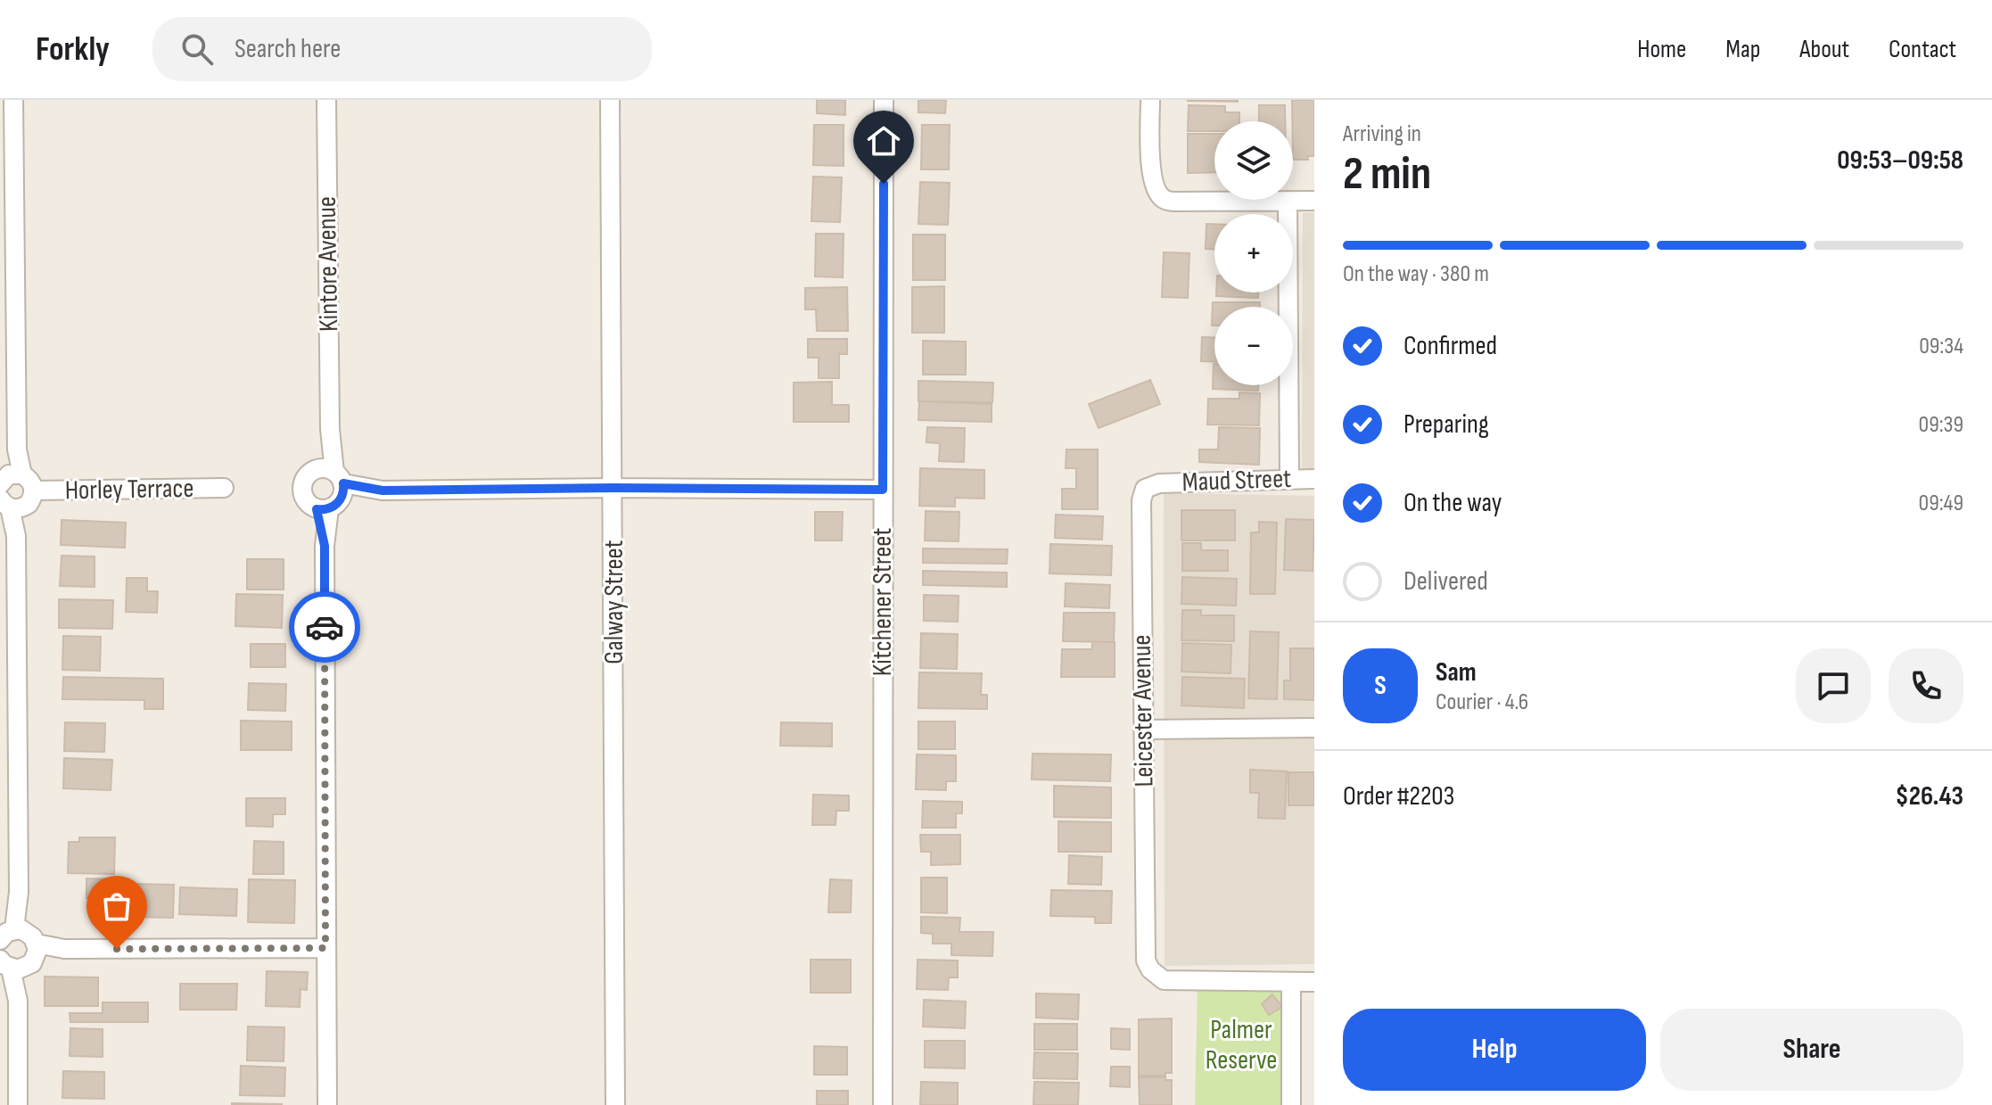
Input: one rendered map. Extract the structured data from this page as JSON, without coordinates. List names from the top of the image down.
{
  "streets": {
    "street": [
      "Kintore Avenue",
      "Maud Street",
      "Horley Terrace",
      "Galway Street",
      "Kitchener Street",
      "Leicester Avenue"
    ]
  },
  "crossings": [
    ["Maud Street", "Leicester Avenue"]
  ],
  "parks": ["Palmer Reserve"],
  "page": {
    "header": "Forkly",
    "search": "Search here",
    "nav": [
      "Home",
      "Map",
      "About",
      "Contact"
    ],
    "heading": ["2 min", "Arriving in", "09:53–09:58"],
    "panel": [
      "Sam",
      "Courier · 4.6",
      "Order #2203",
      "$26.43"
    ],
    "map_buttons": ["+", "−"],
    "bar": "On the way · 380 m",
    "list": [
      ["Confirmed", "09:34"],
      ["Preparing", "09:39"],
      ["On the way", "09:49"],
      "Delivered"
    ],
    "round": "S",
    "buttons": ["Help", "Share"]
  }
}
